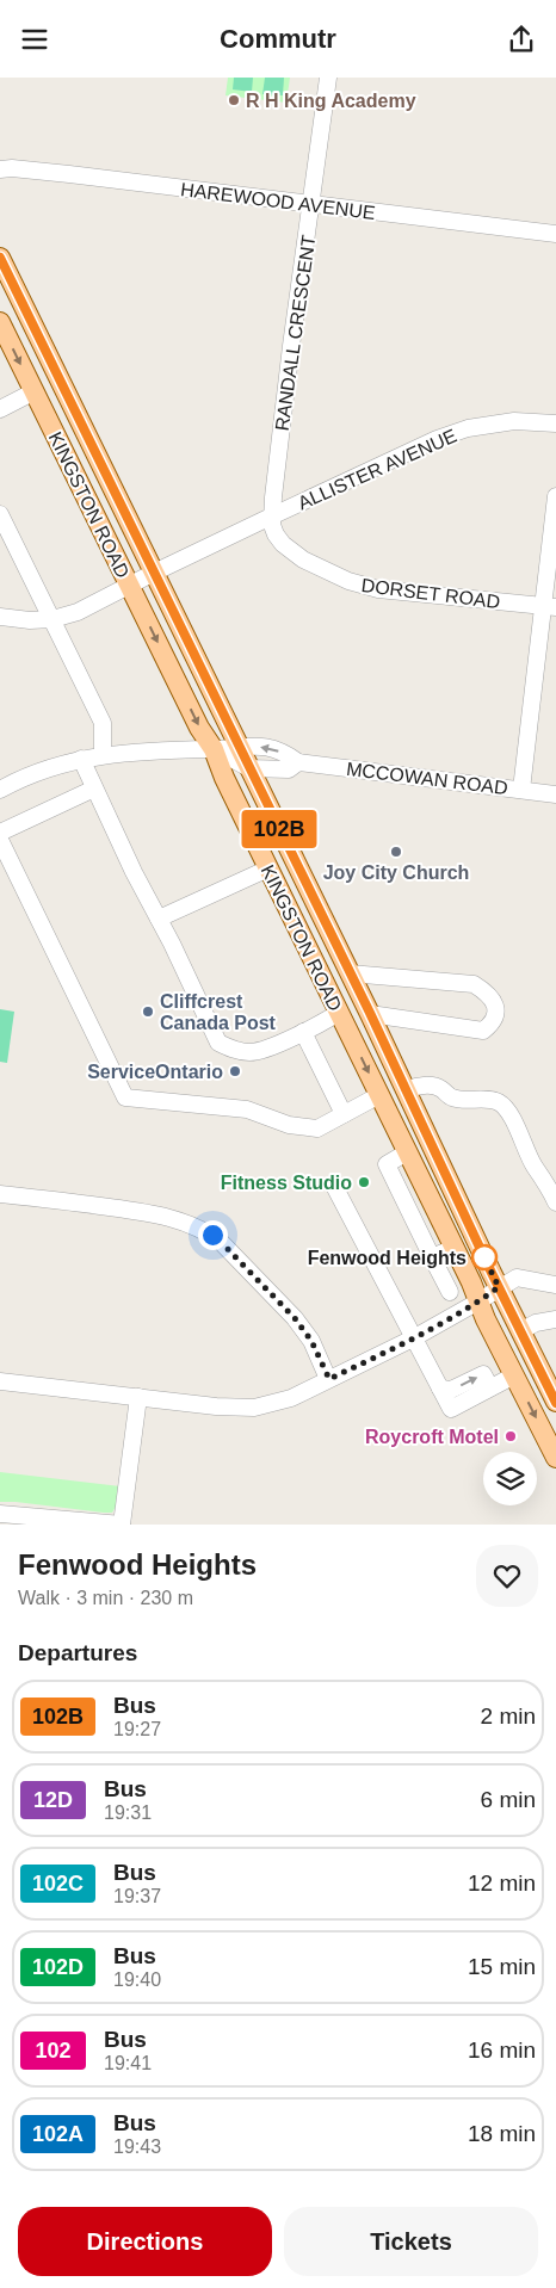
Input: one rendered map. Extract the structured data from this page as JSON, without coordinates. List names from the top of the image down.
{
  "streets": {
    "main road": ["KINGSTON ROAD"],
    "street": [
      "HAREWOOD AVENUE",
      "RANDALL CRESCENT",
      "ALLISTER AVENUE",
      "DORSET ROAD",
      "MCCOWAN ROAD"
    ]
  },
  "crossings": [
    ["HAREWOOD AVENUE", "RANDALL CRESCENT"],
    ["RANDALL CRESCENT", "ALLISTER AVENUE"],
    ["RANDALL CRESCENT", "DORSET ROAD"],
    ["ALLISTER AVENUE", "DORSET ROAD"],
    ["KINGSTON ROAD", "MCCOWAN ROAD"]
  ],
  "places": [
    "R H King Academy",
    "Joy City Church",
    "Cliffcrest Canada Post",
    "ServiceOntario",
    "Fitness Studio",
    "Fenwood Heights",
    "Roycroft Motel"
  ],
  "lines": ["bus line 102B"],
  "page": {
    "header": "Commutr",
    "on_map": "102B",
    "heading": [
      ["Fenwood Heights", "Walk · 3 min · 230 m"],
      "Departures"
    ],
    "list": [
      {
        "mark": "102B",
        "name": "Bus",
        "note": "19:27",
        "value": "2 min"
      },
      {
        "mark": "12D",
        "name": "Bus",
        "note": "19:31",
        "value": "6 min"
      },
      {
        "mark": "102C",
        "name": "Bus",
        "note": "19:37",
        "value": "12 min"
      },
      {
        "mark": "102D",
        "name": "Bus",
        "note": "19:40",
        "value": "15 min"
      },
      {
        "mark": "102",
        "name": "Bus",
        "note": "19:41",
        "value": "16 min"
      },
      {
        "mark": "102A",
        "name": "Bus",
        "note": "19:43",
        "value": "18 min"
      }
    ],
    "buttons": ["Directions", "Tickets"]
  }
}
